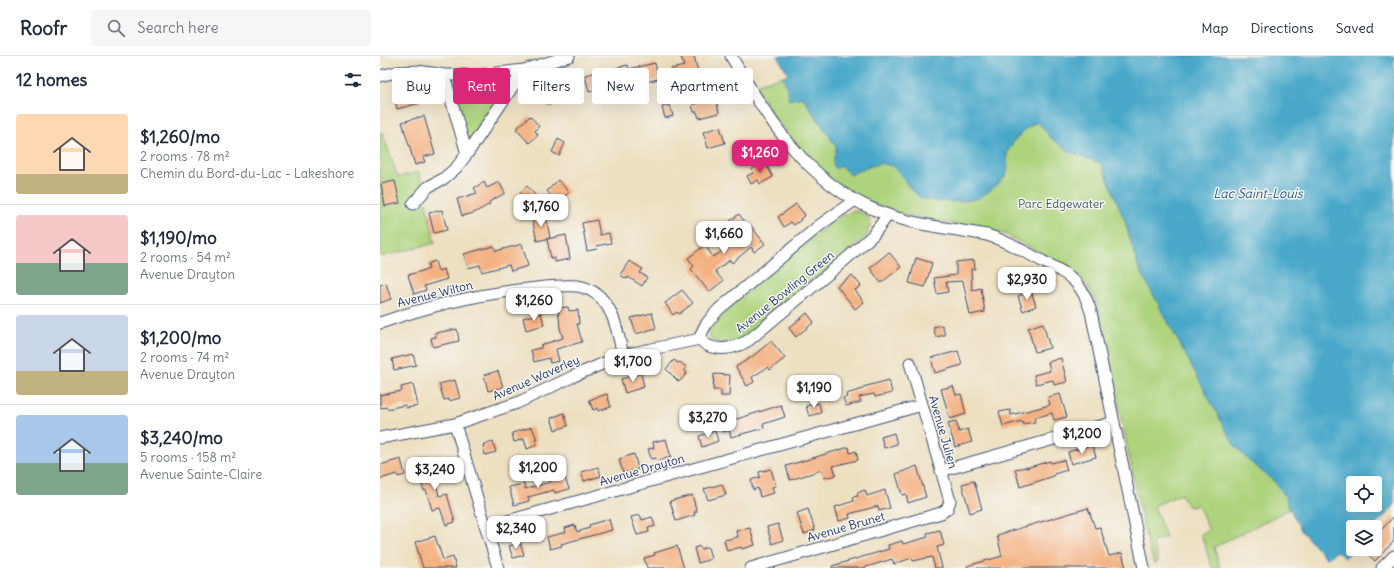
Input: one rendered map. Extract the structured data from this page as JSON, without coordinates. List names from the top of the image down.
{
  "streets": {
    "street": [
      "Avenue Bowling Green",
      "Avenue Wilton",
      "Avenue Waverley",
      "Avenue Julien",
      "Avenue Drayton",
      "Avenue Brunet"
    ]
  },
  "crossings": [
    ["Avenue Bowling Green", "Avenue Waverley"],
    ["Avenue Wilton", "Avenue Waverley"],
    ["Avenue Julien", "Avenue Drayton"],
    ["Avenue Julien", "Avenue Brunet"]
  ],
  "water": ["Lac Saint-Louis"],
  "parks": ["Parc Edgewater"],
  "page": {
    "header": "Roofr",
    "search": "Search here",
    "nav": ["Map", "Directions", "Saved"],
    "heading": "12 homes",
    "chip": [
      "Buy",
      "Rent",
      "Filters",
      "New",
      "Apartment"
    ],
    "list": [
      {
        "name": "$1,260/mo",
        "note": "2 rooms · 78 m² · Chemin du Bord-du-Lac - Lakeshore"
      },
      {
        "name": "$1,190/mo",
        "note": "2 rooms · 54 m² · Avenue Drayton"
      },
      {
        "name": "$1,200/mo",
        "note": "2 rooms · 74 m² · Avenue Drayton"
      },
      {
        "name": "$3,240/mo",
        "note": "5 rooms · 158 m² · Avenue Sainte-Claire"
      }
    ],
    "price": [
      "$1,260",
      "$1,760",
      "$1,660",
      "$2,930",
      "$1,260",
      "$1,700",
      "$1,190",
      "$3,270",
      "$1,200",
      "$1,200",
      "$3,240",
      "$2,340"
    ]
  }
}
